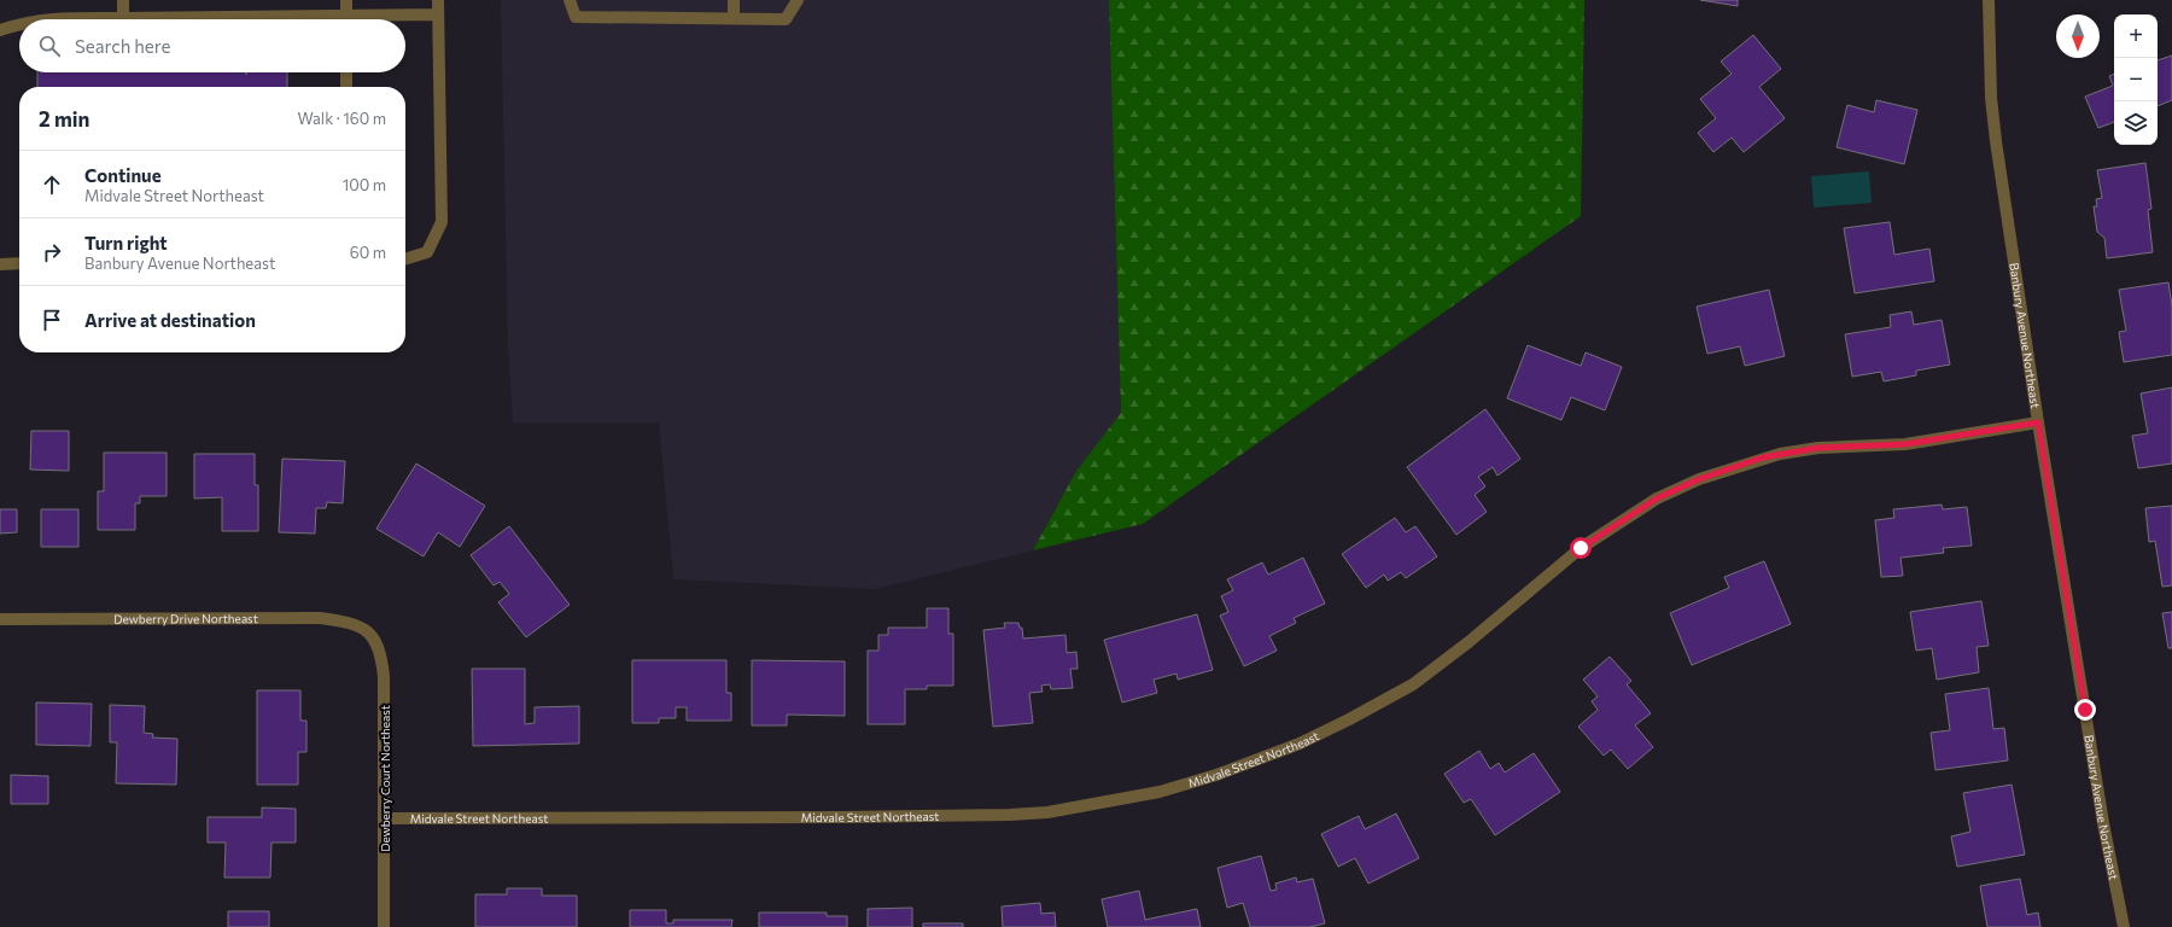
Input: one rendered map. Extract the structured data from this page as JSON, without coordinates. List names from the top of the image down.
{
  "streets": {
    "street": [
      "Banbury Avenue Northeast",
      "Dewberry Drive Northeast",
      "Midvale Street Northeast",
      "Dewberry Court Northeast"
    ]
  },
  "crossings": [
    ["Banbury Avenue Northeast", "Midvale Street Northeast"],
    ["Dewberry Drive Northeast", "Dewberry Court Northeast"],
    ["Midvale Street Northeast", "Dewberry Court Northeast"]
  ],
  "north": "bottom",
  "page": {
    "map_buttons": ["+", "−"],
    "search": "Search here",
    "heading": ["2 min", "Walk · 160 m"],
    "list": [
      ["Continue", "Midvale Street Northeast", "100 m"],
      ["Turn right", "Banbury Avenue Northeast", "60 m"],
      "Arrive at destination"
    ]
  }
}
